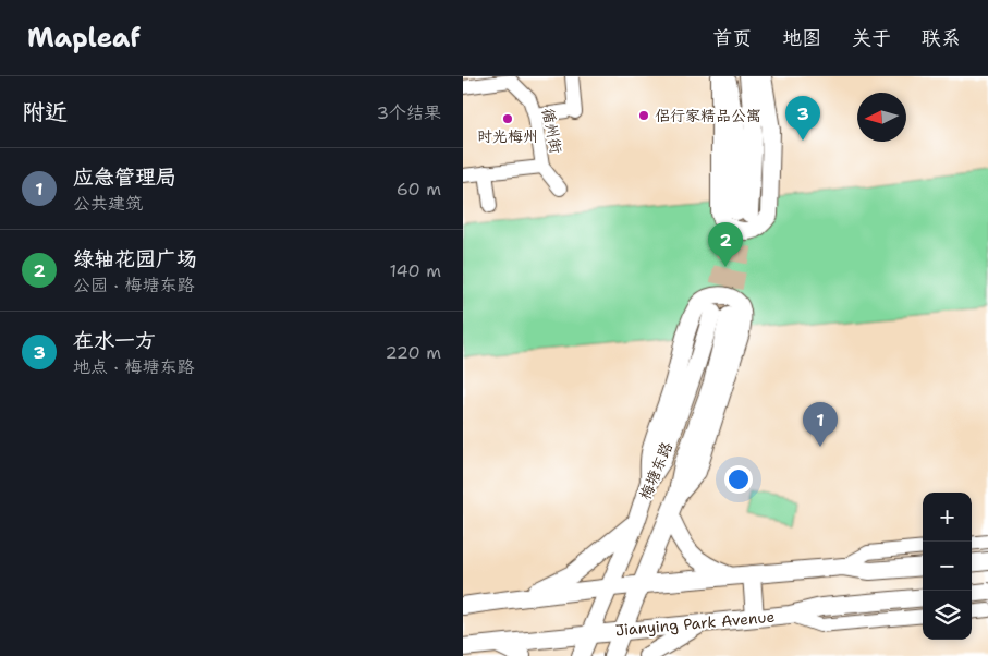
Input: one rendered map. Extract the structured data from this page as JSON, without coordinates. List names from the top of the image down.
{
  "streets": {
    "main road": ["梅塘东路", "Jianying Park Avenue"],
    "street": ["循州街"]
  },
  "crossings": [
    ["梅塘东路", "Jianying Park Avenue"]
  ],
  "places": ["侣行家精品公寓", "时光梅州"],
  "north": "left",
  "page": {
    "header": "Mapleaf",
    "nav": [
      "首页",
      "地图",
      "关于",
      "联系"
    ],
    "heading": ["附近", "3个结果"],
    "pins": ["3", "2", "1"],
    "list": [
      {
        "mark": "1",
        "name": "应急管理局",
        "note": "公共建筑",
        "value": "60 m"
      },
      {
        "mark": "2",
        "name": "绿轴花园广场",
        "note": "公园 · 梅塘东路",
        "value": "140 m"
      },
      {
        "mark": "3",
        "name": "在水一方",
        "note": "地点 · 梅塘东路",
        "value": "220 m"
      }
    ],
    "map_buttons": ["+", "−"]
  }
}
